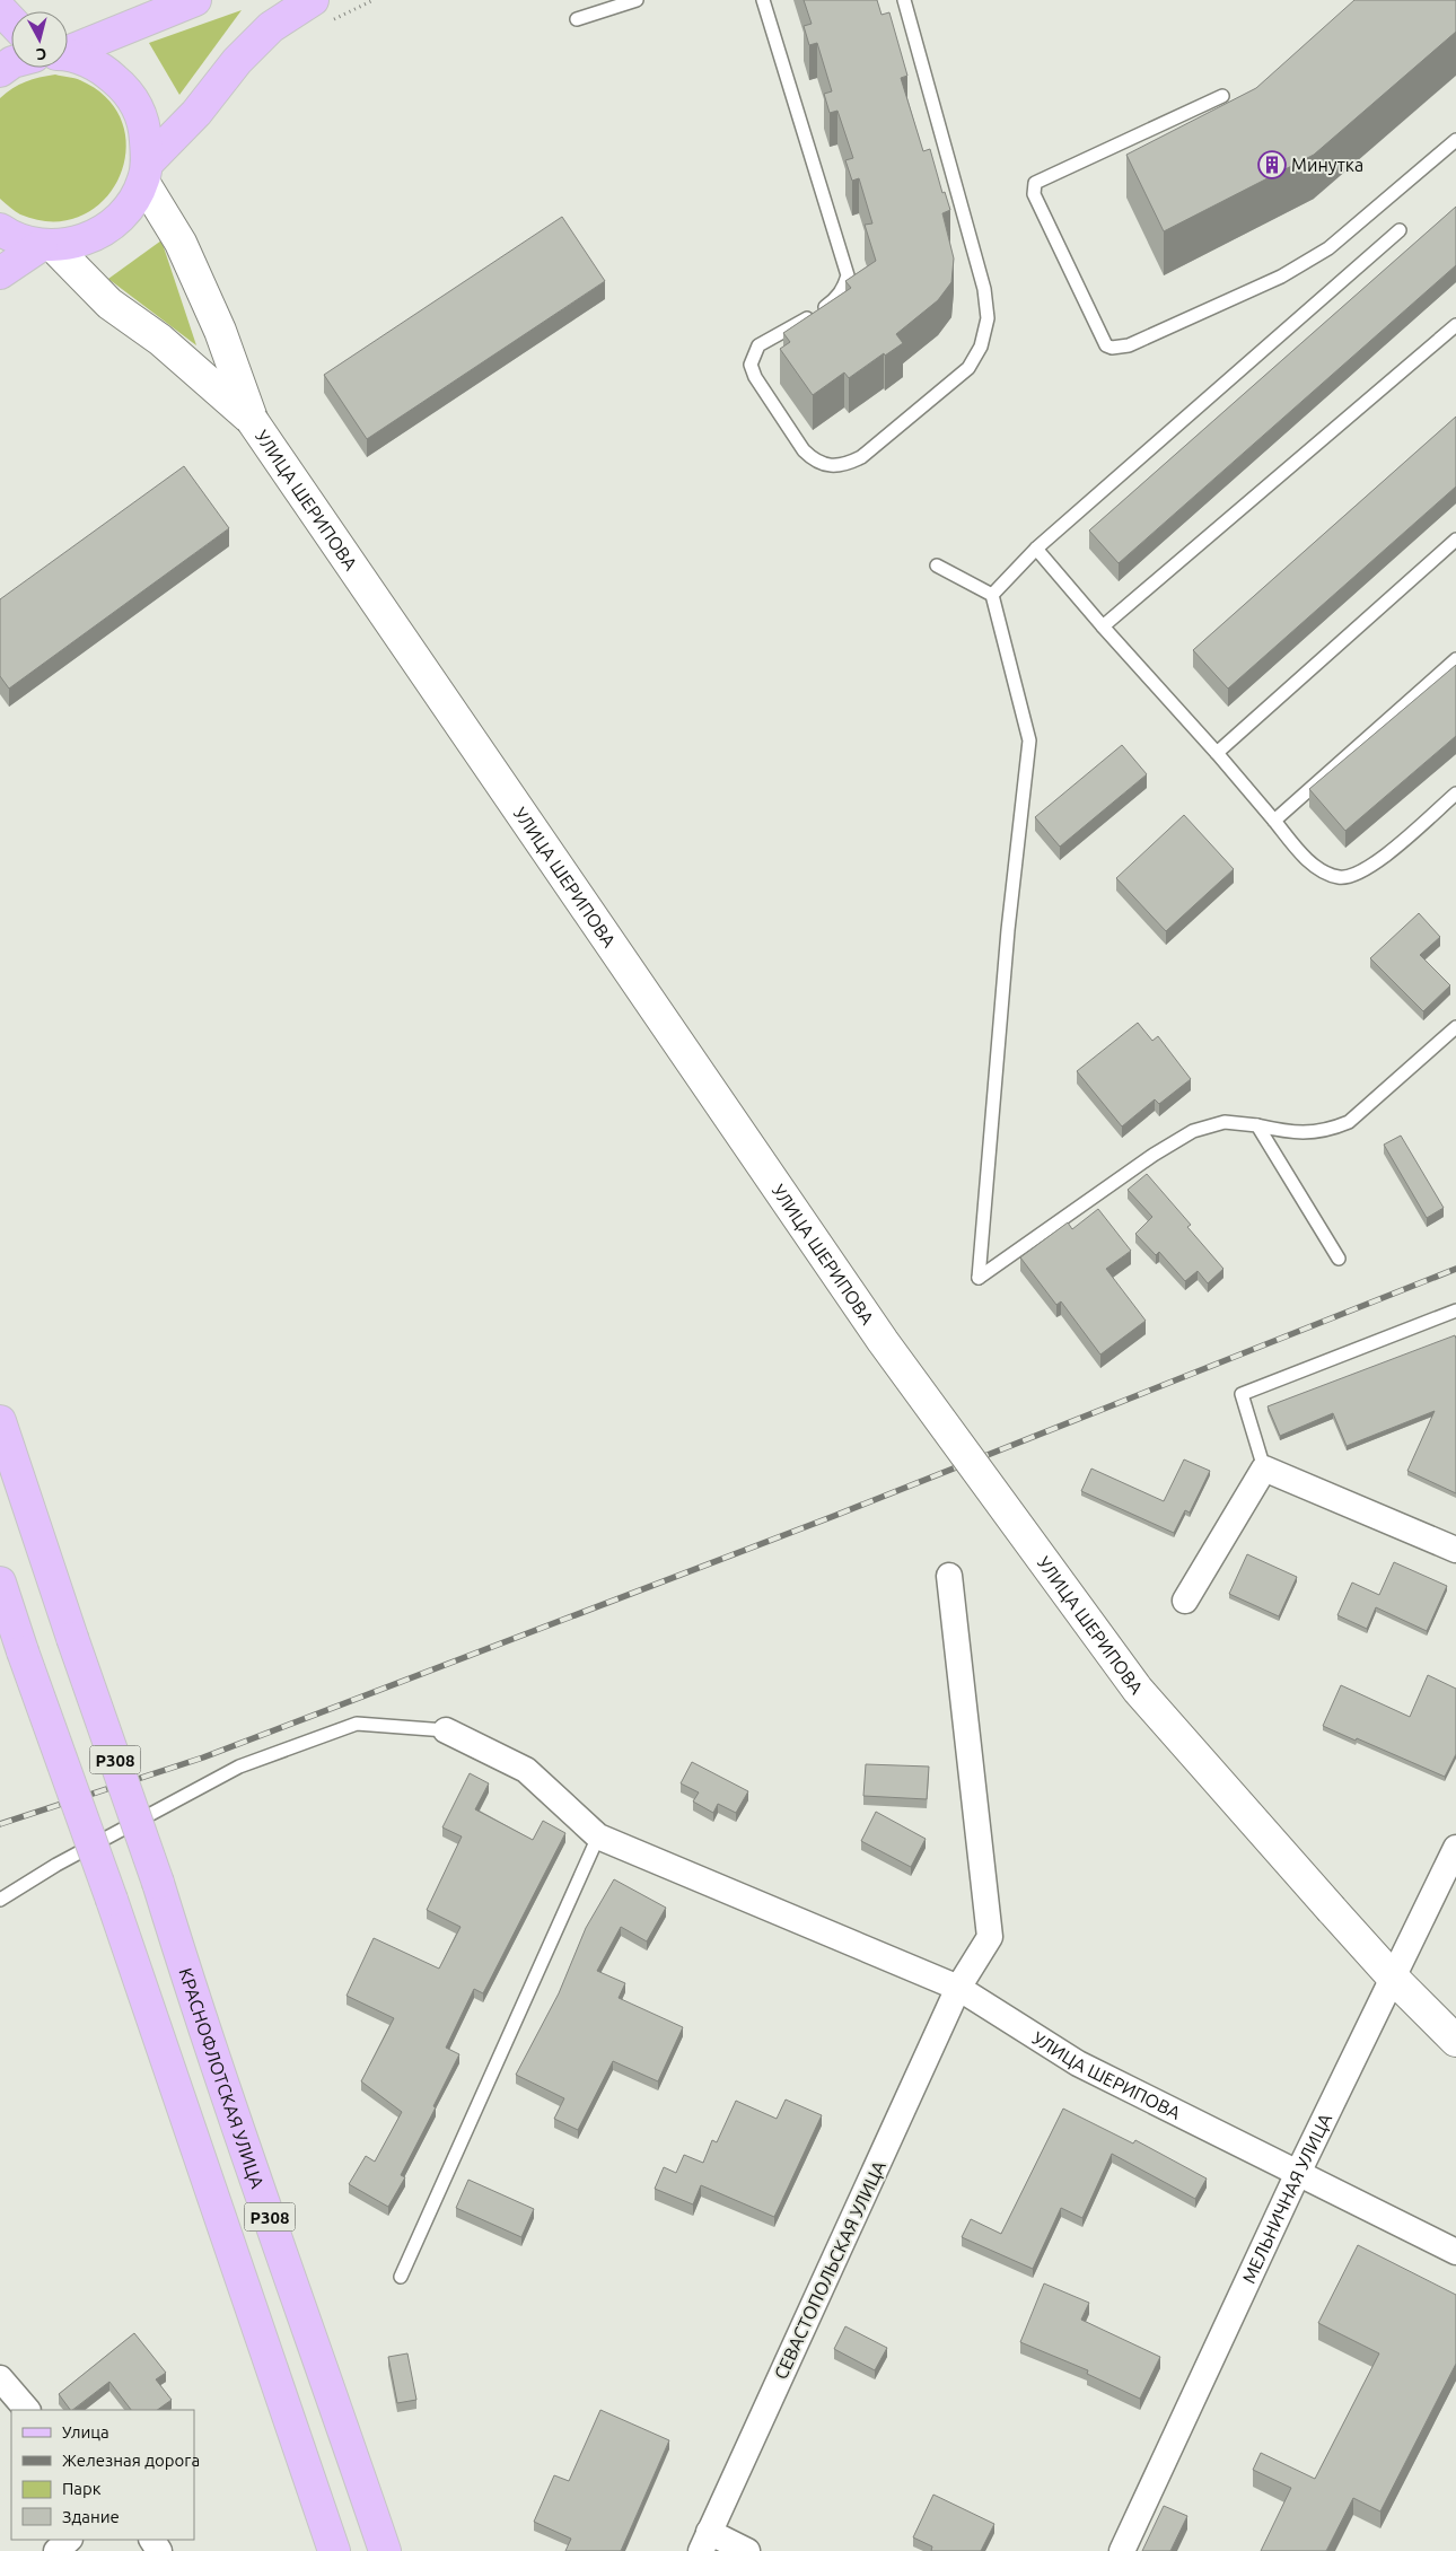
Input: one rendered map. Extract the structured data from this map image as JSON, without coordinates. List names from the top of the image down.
{
  "streets": {
    "main road": ["УЛИЦА ШЕРИПОВА", "P308", "КРАСНОФЛОТСКАЯ УЛИЦА"],
    "street": ["МЕЛЬНИЧНАЯ УЛИЦА", "СЕВАСТОПОЛЬСКАЯ УЛИЦА"]
  },
  "crossings": [
    ["УЛИЦА ШЕРИПОВА", "МЕЛЬНИЧНАЯ УЛИЦА"],
    ["УЛИЦА ШЕРИПОВА", "СЕВАСТОПОЛЬСКАЯ УЛИЦА"]
  ],
  "places": {
    "building": ["Минутка"]
  },
  "legend": [
    "Улица",
    "Железная дорога",
    "Парк",
    "Здание"
  ],
  "north": "bottom"
}
